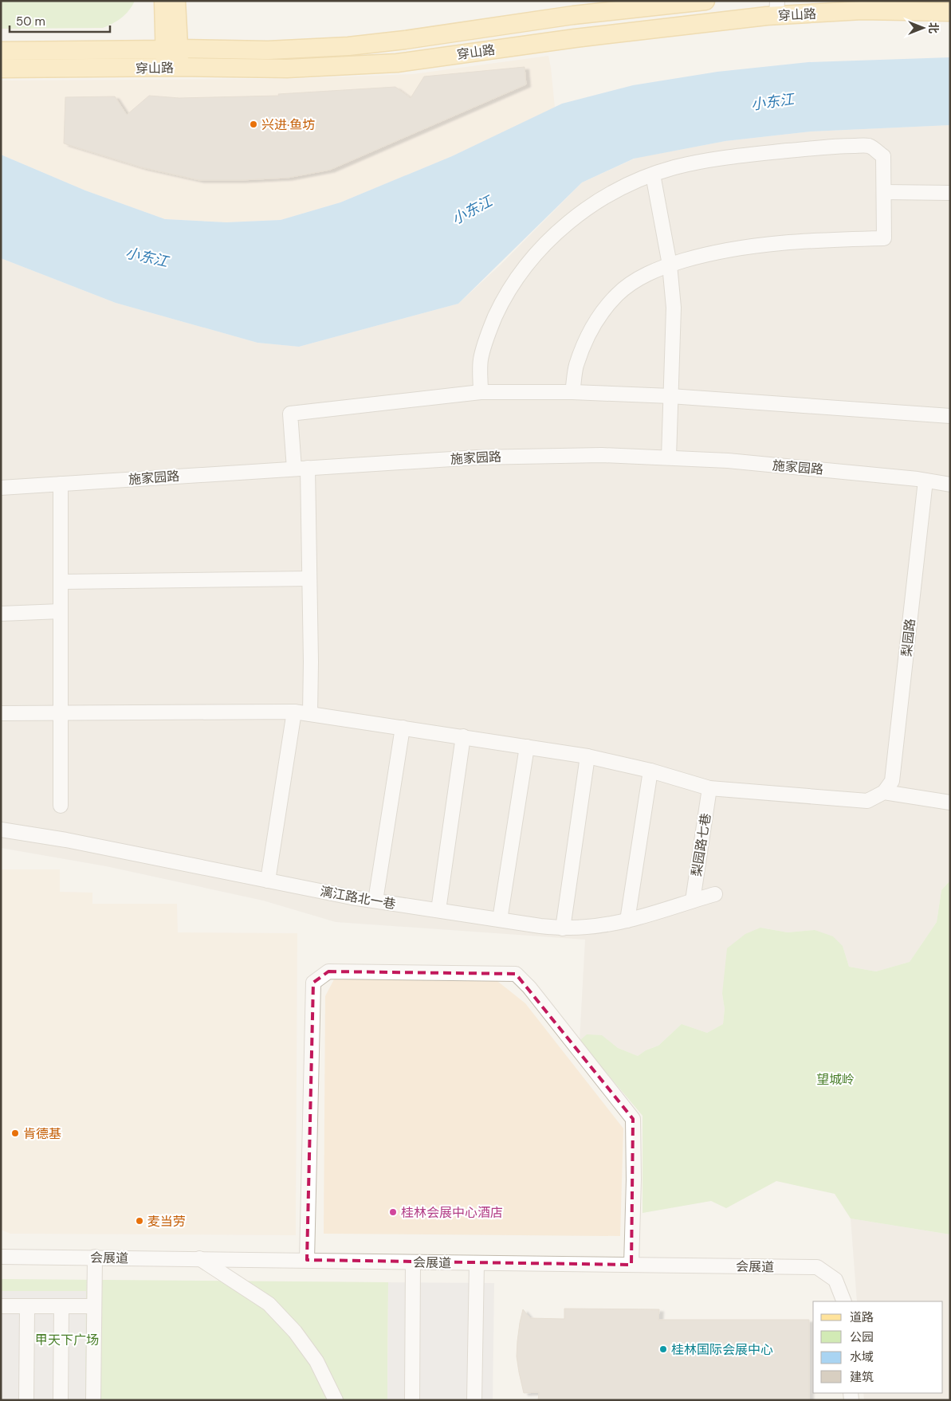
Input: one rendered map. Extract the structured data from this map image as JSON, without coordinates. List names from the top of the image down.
{
  "streets": {
    "main road": ["穿山路"],
    "street": [
      "施家园路",
      "梨园路",
      "梨园路七巷",
      "漓江路北一巷",
      "会展道"
    ]
  },
  "crossings": [
    ["施家园路", "梨园路"],
    ["梨园路七巷", "漓江路北一巷"]
  ],
  "water": ["小东江"],
  "parks": ["望城岭", "甲天下广场"],
  "places": [
    "兴进·鱼坊",
    "肯德基",
    "桂林会展中心酒店",
    "麦当劳",
    "桂林国际会展中心"
  ],
  "legend": [
    "道路",
    "公园",
    "水域",
    "建筑"
  ],
  "scale_bar": "50 m",
  "north": "right"
}
